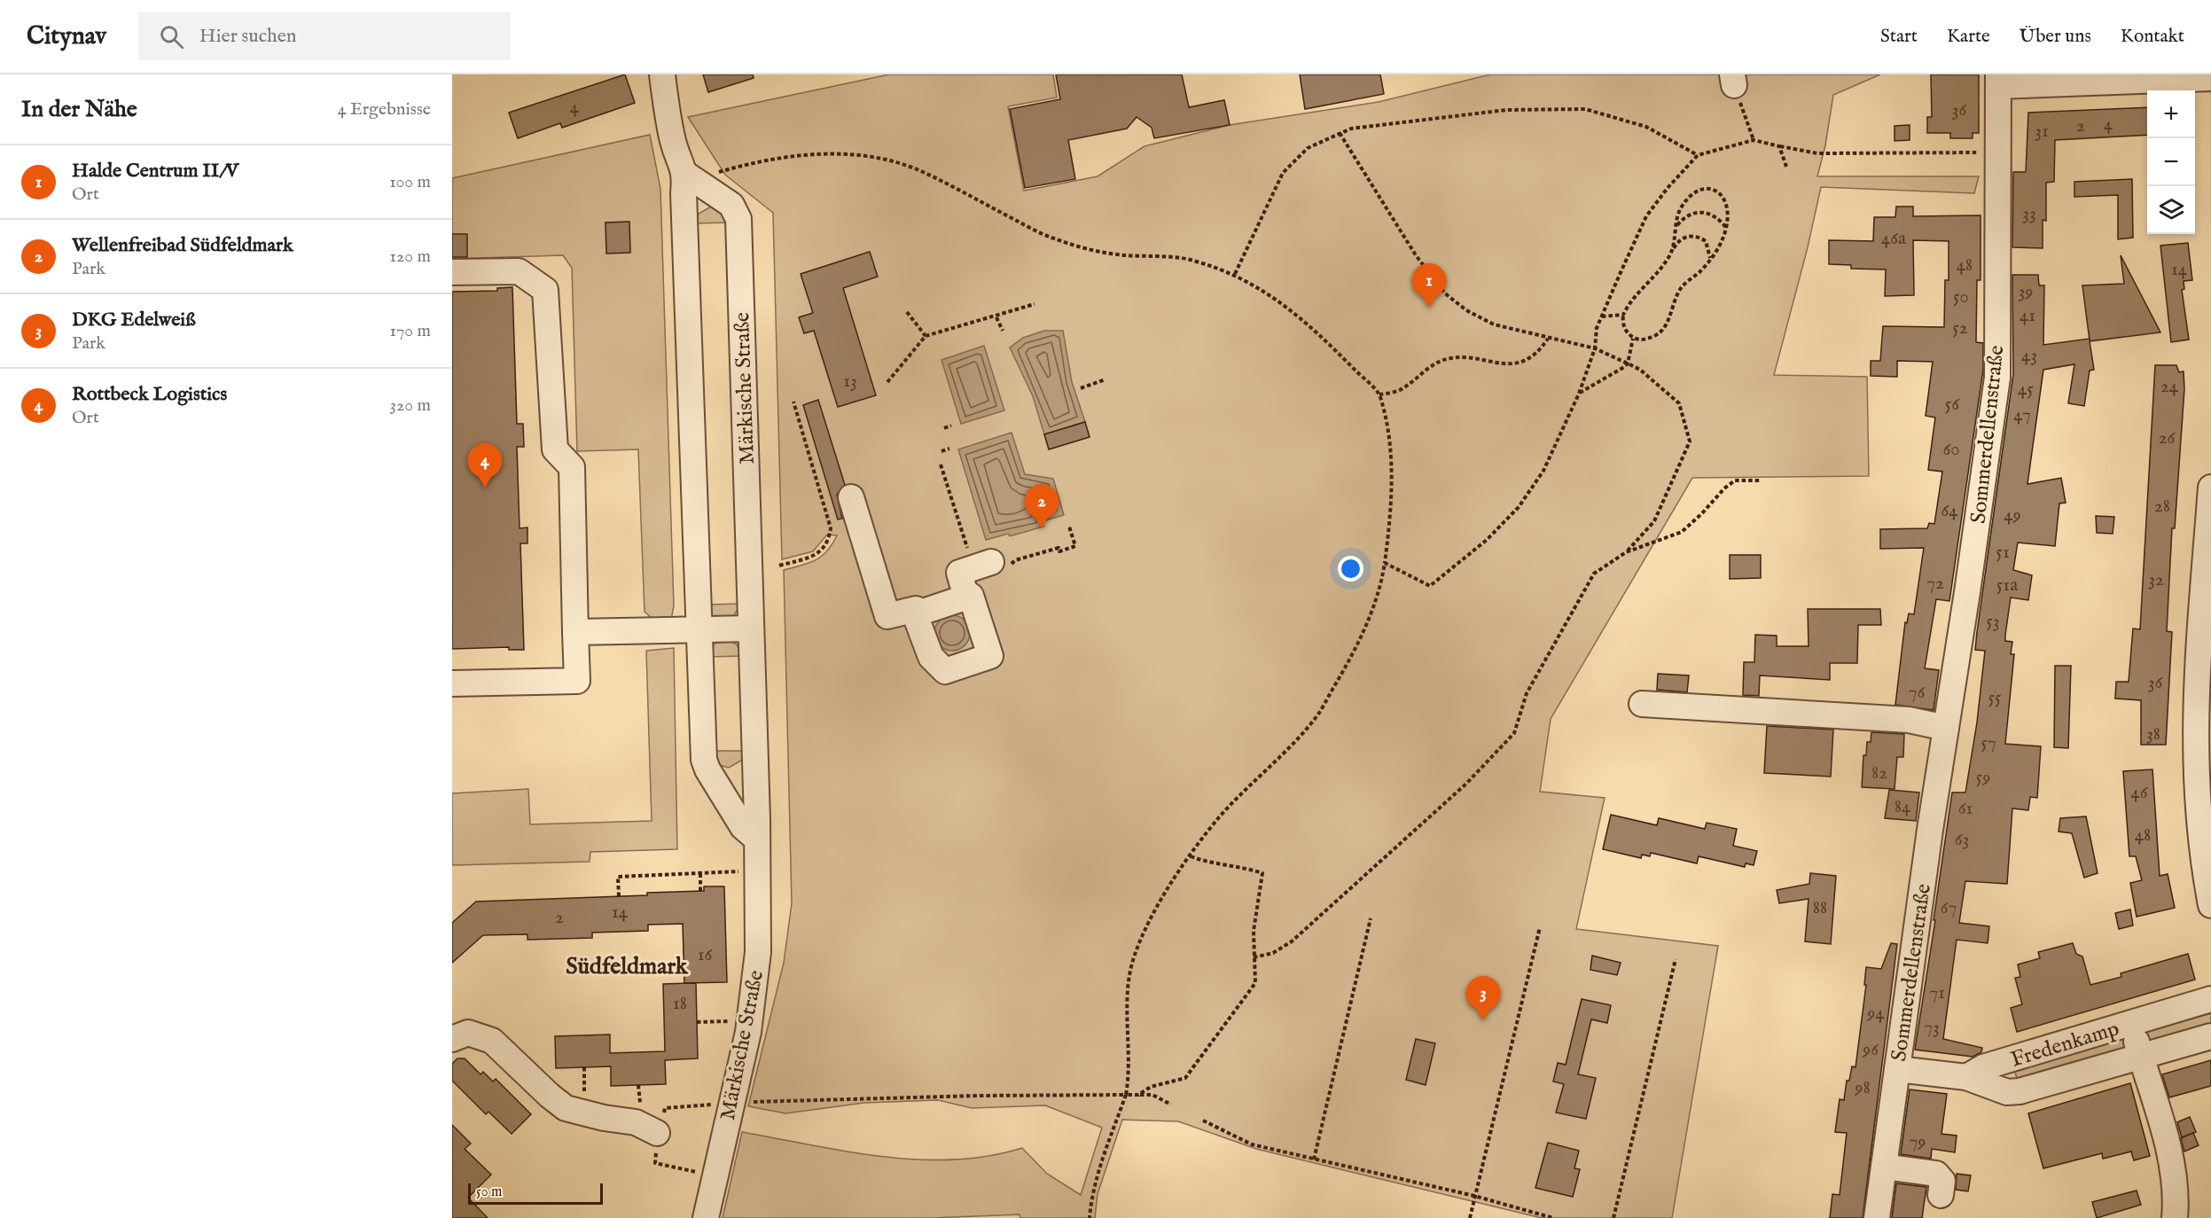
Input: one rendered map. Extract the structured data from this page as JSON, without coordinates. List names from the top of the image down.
{
  "streets": {
    "street": ["Märkische Straße", "Sommerdellenstraße", "Fredenkamp"]
  },
  "crossings": [
    ["Sommerdellenstraße", "Fredenkamp"]
  ],
  "districts": ["Südfeldmark"],
  "house_numbers": [
    "4",
    "36",
    "4",
    "2",
    "31",
    "33",
    "46a",
    "48",
    "14",
    "39",
    "50",
    "41",
    "52",
    "43",
    "13",
    "24",
    "45",
    "56",
    "47",
    "26",
    "60",
    "28",
    "64",
    "49",
    "51",
    "32",
    "72",
    "51a",
    "53",
    "36",
    "76",
    "55",
    "38",
    "57",
    "82",
    "59",
    "46",
    "84",
    "61",
    "48",
    "63",
    "88",
    "67",
    "14",
    "2",
    "16",
    "71",
    "18",
    "94",
    "73",
    "96",
    "98",
    "79"
  ],
  "scale_bar": "50 m",
  "page": {
    "header": "Citynav",
    "search": "Hier suchen",
    "nav": [
      "Start",
      "Karte",
      "Über uns",
      "Kontakt"
    ],
    "heading": ["In der Nähe", "4 Ergebnisse"],
    "map_buttons": ["+", "−"],
    "list": [
      {
        "mark": "1",
        "name": "Halde Centrum II/V",
        "note": "Ort",
        "value": "100 m"
      },
      {
        "mark": "2",
        "name": "Wellenfreibad Südfeldmark",
        "note": "Park",
        "value": "120 m"
      },
      {
        "mark": "3",
        "name": "DKG Edelweiß",
        "note": "Park",
        "value": "170 m"
      },
      {
        "mark": "4",
        "name": "Rottbeck Logistics",
        "note": "Ort",
        "value": "320 m"
      }
    ],
    "pins": [
      "1",
      "4",
      "2",
      "3"
    ],
    "scale": "50 m"
  }
}
